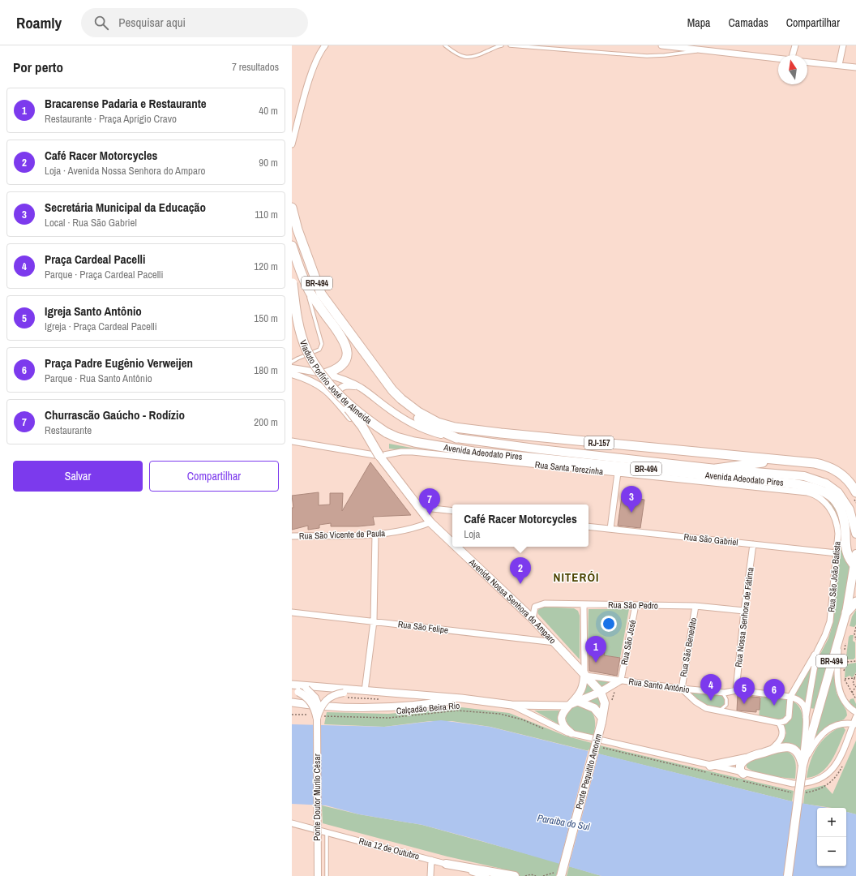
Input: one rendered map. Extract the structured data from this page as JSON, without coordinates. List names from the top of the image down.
{
  "streets": {
    "highway": [
      "BR-494",
      "Viaduto Porfírio José de Almeida",
      "RJ-157",
      "Avenida Adeodato Pires"
    ],
    "main road": ["Avenida Nossa Senhora do Amparo", "Ponte Pequitito Amorim"],
    "street": [
      "Rua Santa Terezinha",
      "Rua São Vicente de Paula",
      "Rua São Gabriel",
      "Rua São João Batista",
      "Rua São Pedro",
      "Rua Nossa Senhora de Fátima",
      "Rua São Felipe",
      "Rua São José",
      "Rua São Benedito",
      "Rua Santo Antônio",
      "Ponte Doutor Murilo César",
      "Rua 12 de Outubro"
    ],
    "path": ["Calçadão Beira Rio"]
  },
  "crossings": [
    ["BR-494", "RJ-157"],
    ["BR-494", "Avenida Adeodato Pires"],
    ["BR-494", "Rua Santo Antônio"],
    ["Viaduto Porfírio José de Almeida", "Avenida Adeodato Pires"],
    ["Rua Santa Terezinha", "Rua São João Batista"],
    ["Rua Santa Terezinha", "Avenida Nossa Senhora do Amparo"],
    ["Rua São Vicente de Paula", "Avenida Nossa Senhora do Amparo"],
    ["Rua São Gabriel", "Rua São João Batista"],
    ["Rua São Gabriel", "Rua Nossa Senhora de Fátima"],
    ["Rua São João Batista", "Rua Santo Antônio"],
    ["Avenida Nossa Senhora do Amparo", "Rua São Pedro"],
    ["Avenida Nossa Senhora do Amparo", "Rua São Felipe"],
    ["Avenida Nossa Senhora do Amparo", "Rua Santo Antônio"],
    ["Avenida Nossa Senhora do Amparo", "Ponte Pequitito Amorim"],
    ["Rua São Pedro", "Rua Nossa Senhora de Fátima"],
    ["Rua São Pedro", "Rua São José"],
    ["Rua São Pedro", "Rua São Benedito"],
    ["Rua Nossa Senhora de Fátima", "Rua Santo Antônio"],
    ["Rua São José", "Rua Santo Antônio"],
    ["Rua São Benedito", "Rua Santo Antônio"],
    ["Calçadão Beira Rio", "Ponte Doutor Murilo César"]
  ],
  "districts": ["NITERÓI"],
  "water": ["Paraiba do Sul"],
  "north": "top",
  "page": {
    "header": "Roamly",
    "search": "Pesquisar aqui",
    "nav": ["Mapa", "Camadas", "Compartilhar"],
    "heading": ["Por perto", "7 resultados"],
    "list": [
      {
        "mark": "1",
        "name": "Bracarense Padaria e Restaurante",
        "note": "Restaurante · Praça Aprígio Cravo",
        "value": "40 m"
      },
      {
        "mark": "2",
        "name": "Café Racer Motorcycles",
        "note": "Loja · Avenida Nossa Senhora do Amparo",
        "value": "90 m"
      },
      {
        "mark": "3",
        "name": "Secretária Municipal da Educação",
        "note": "Local · Rua São Gabriel",
        "value": "110 m"
      },
      {
        "mark": "4",
        "name": "Praça Cardeal Pacelli",
        "note": "Parque · Praça Cardeal Pacelli",
        "value": "120 m"
      },
      {
        "mark": "5",
        "name": "Igreja Santo Antônio",
        "note": "Igreja · Praça Cardeal Pacelli",
        "value": "150 m"
      },
      {
        "mark": "6",
        "name": "Praça Padre Eugênio Verweijen",
        "note": "Parque · Rua Santo Antônio",
        "value": "180 m"
      },
      {
        "mark": "7",
        "name": "Churrascão Gaúcho - Rodízio",
        "note": "Restaurante",
        "value": "200 m"
      }
    ],
    "buttons": ["Salvar", "Compartilhar"],
    "pins": [
      "3",
      "7",
      "2",
      "1",
      "4",
      "5",
      "6"
    ],
    "popup": ["Café Racer Motorcycles", "Loja"],
    "map_buttons": ["+", "−"]
  }
}
